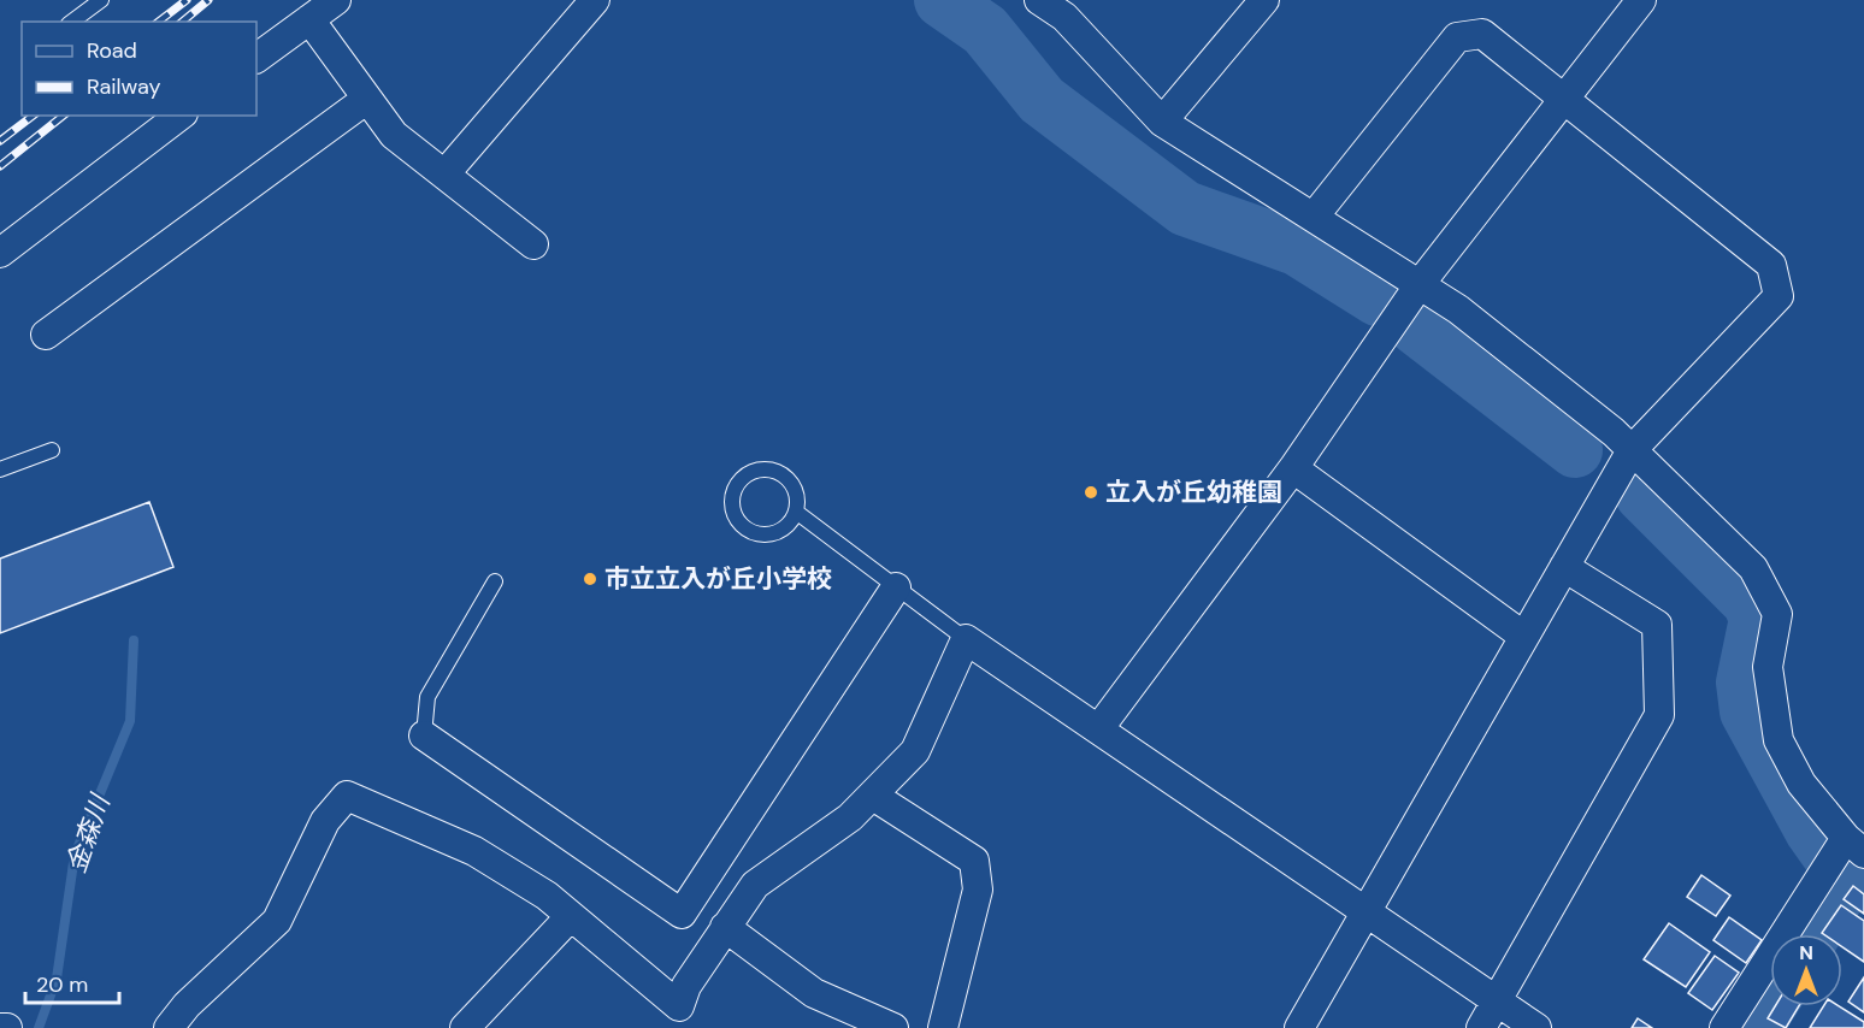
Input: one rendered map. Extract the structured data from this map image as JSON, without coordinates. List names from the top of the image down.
{
  "water": ["金森川"],
  "places": ["立入が丘幼稚園", "市立立入が丘小学校"],
  "legend": ["Road", "Railway"],
  "scale_bar": "20 m",
  "north": "top"
}
